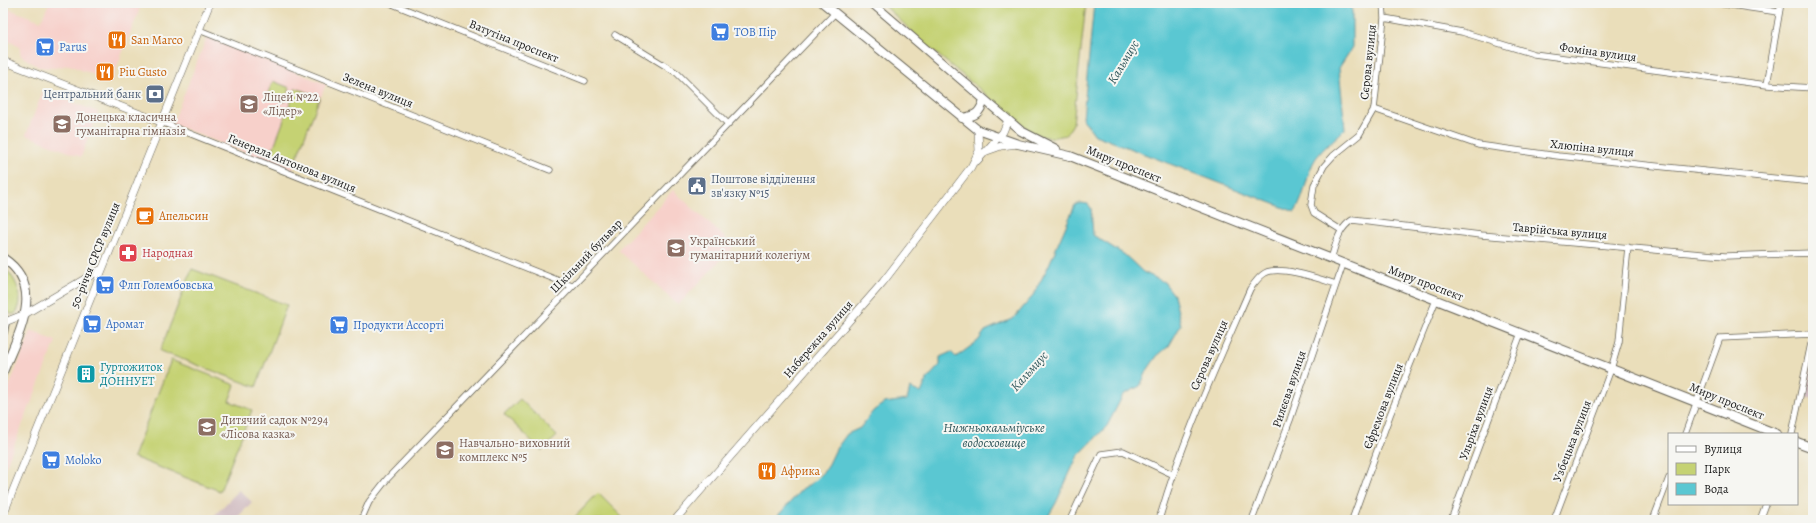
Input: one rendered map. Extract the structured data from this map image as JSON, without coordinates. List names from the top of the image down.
{
  "streets": {
    "main road": ["Миру проспект"],
    "street": [
      "Ватутіна проспект",
      "Фоміна вулиця",
      "Сєрова вулиця",
      "Зелена вулиця",
      "Хлюпіна вулиця",
      "Генерала Антонова вулиця",
      "Таврійська вулиця",
      "50-річчя СРСР вулиця",
      "Шкільний бульвар",
      "Набережна вулиця",
      "Рилєєва вулиця",
      "Єфремова вулиця",
      "Ульріха вулиця",
      "Узбецька вулиця"
    ]
  },
  "crossings": [
    ["Фоміна вулиця", "Сєрова вулиця"],
    ["Сєрова вулиця", "Хлюпіна вулиця"],
    ["Сєрова вулиця", "Таврійська вулиця"],
    ["Сєрова вулиця", "Рилєєва вулиця"],
    ["Зелена вулиця", "50-річчя СРСР вулиця"],
    ["Генерала Антонова вулиця", "50-річчя СРСР вулиця"],
    ["Генерала Антонова вулиця", "Шкільний бульвар"],
    ["Миру проспект", "Шкільний бульвар"],
    ["Миру проспект", "Рилєєва вулиця"],
    ["Миру проспект", "Єфремова вулиця"],
    ["Миру проспект", "Ульріха вулиця"],
    ["Миру проспект", "Узбецька вулиця"],
    ["Таврійська вулиця", "Узбецька вулиця"]
  ],
  "water": ["Кальмиус", "Нижньокальміуське водосховище"],
  "places": {
    "supermarket": [
      "ТОВ Пір",
      "Parus",
      "Флп Голембовська",
      "Аромат",
      "Продукти Ассорті",
      "Moloko"
    ],
    "restaurant": ["San Marco", "Piu Gusto", "Африка"],
    "bank": ["Центральний банк"],
    "school or university": [
      "Ліцей №22 «Лідер»",
      "Донецька класична гуманітарна гімназія",
      "Український гуманітарний колегіум",
      "Дитячий садок №294 «Лісова казка»",
      "Навчально-виховний комплекс №5"
    ],
    "public building": ["Поштове відділення зв'язку №15"],
    "cafe": ["Апельсин"],
    "pharmacy": ["Народная"],
    "building": ["Гуртожиток ДОННУЕТ"]
  },
  "legend": ["Вулиця", "Парк", "Вода"]
}
